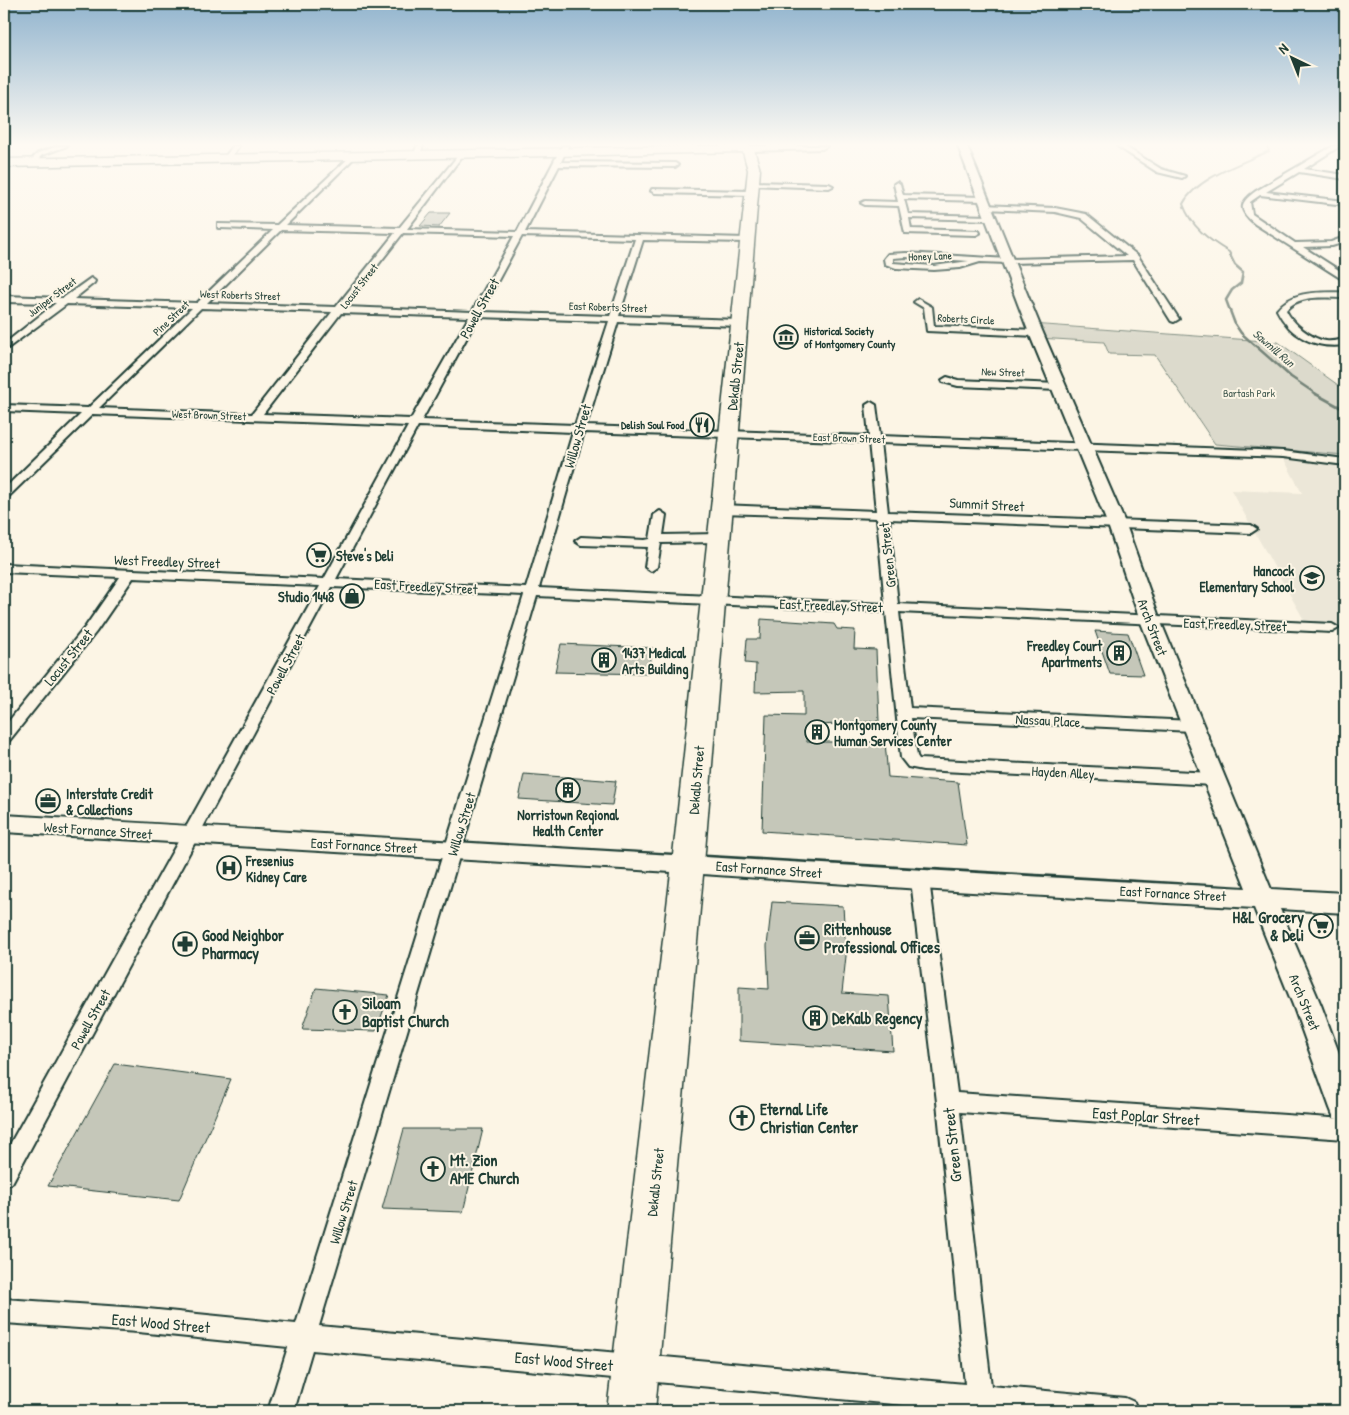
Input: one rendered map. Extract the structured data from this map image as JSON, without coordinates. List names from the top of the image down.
{
  "streets": {
    "highway": ["Dekalb Street"],
    "street": [
      "Honey Lane",
      "Locust Street",
      "West Roberts Street",
      "Juniper Street",
      "East Roberts Street",
      "Powell Street",
      "Pine Street",
      "Roberts Circle",
      "New Street",
      "West Brown Street",
      "Willow Street",
      "East Brown Street",
      "Summit Street",
      "Green Street",
      "West Freedley Street",
      "East Freedley Street",
      "Arch Street",
      "Nassau Place",
      "Hayden Alley",
      "West Fornance Street",
      "East Fornance Street",
      "East Poplar Street",
      "East Wood Street"
    ]
  },
  "crossings": [
    ["Honey Lane", "Arch Street"],
    ["Locust Street", "West Roberts Street"],
    ["Locust Street", "West Brown Street"],
    ["Locust Street", "West Freedley Street"],
    ["West Roberts Street", "Juniper Street"],
    ["West Roberts Street", "East Roberts Street"],
    ["West Roberts Street", "Powell Street"],
    ["West Roberts Street", "Pine Street"],
    ["East Roberts Street", "Powell Street"],
    ["East Roberts Street", "Dekalb Street"],
    ["East Roberts Street", "Willow Street"],
    ["Powell Street", "West Brown Street"],
    ["Powell Street", "East Brown Street"],
    ["Powell Street", "West Freedley Street"],
    ["Powell Street", "East Freedley Street"],
    ["Powell Street", "West Fornance Street"],
    ["Powell Street", "East Fornance Street"],
    ["Pine Street", "West Brown Street"],
    ["Roberts Circle", "Arch Street"],
    ["New Street", "Arch Street"],
    ["Dekalb Street", "East Brown Street"],
    ["Dekalb Street", "Summit Street"],
    ["Dekalb Street", "East Freedley Street"],
    ["Dekalb Street", "East Fornance Street"],
    ["Dekalb Street", "East Wood Street"],
    ["West Brown Street", "East Brown Street"],
    ["Willow Street", "East Brown Street"],
    ["Willow Street", "East Freedley Street"],
    ["Willow Street", "East Fornance Street"],
    ["Willow Street", "East Wood Street"],
    ["East Brown Street", "Green Street"],
    ["East Brown Street", "Arch Street"],
    ["Summit Street", "Green Street"],
    ["Summit Street", "Arch Street"],
    ["Green Street", "East Freedley Street"],
    ["Green Street", "Nassau Place"],
    ["Green Street", "Hayden Alley"],
    ["Green Street", "East Fornance Street"],
    ["Green Street", "East Poplar Street"],
    ["Green Street", "East Wood Street"],
    ["West Freedley Street", "East Freedley Street"],
    ["East Freedley Street", "Arch Street"],
    ["Arch Street", "Nassau Place"],
    ["Arch Street", "Hayden Alley"],
    ["Arch Street", "East Fornance Street"],
    ["West Fornance Street", "East Fornance Street"]
  ],
  "water": ["Sawmill Run"],
  "parks": ["Bartash Park"],
  "places": {
    "museum": ["Historical Society of Montgomery County"],
    "restaurant": ["Delish Soul Food"],
    "supermarket": ["Steve's Deli", "H&L Grocery & Deli"],
    "school or university": ["Hancock Elementary School"],
    "shop": ["Studio 1448"],
    "building": [
      "Freedley Court Apartments",
      "1437 Medical Arts Building",
      "Montgomery County Human Services Center",
      "Norristown Regional Health Center",
      "DeKalb Regency"
    ],
    "office": ["Interstate Credit & Collections", "Rittenhouse Professional Offices"],
    "hospital": ["Fresenius Kidney Care"],
    "pharmacy": ["Good Neighbor Pharmacy"],
    "church": ["Siloam Baptist Church", "Eternal Life Christian Center", "Mt. Zion AME Church"]
  },
  "north": "top left"
}
